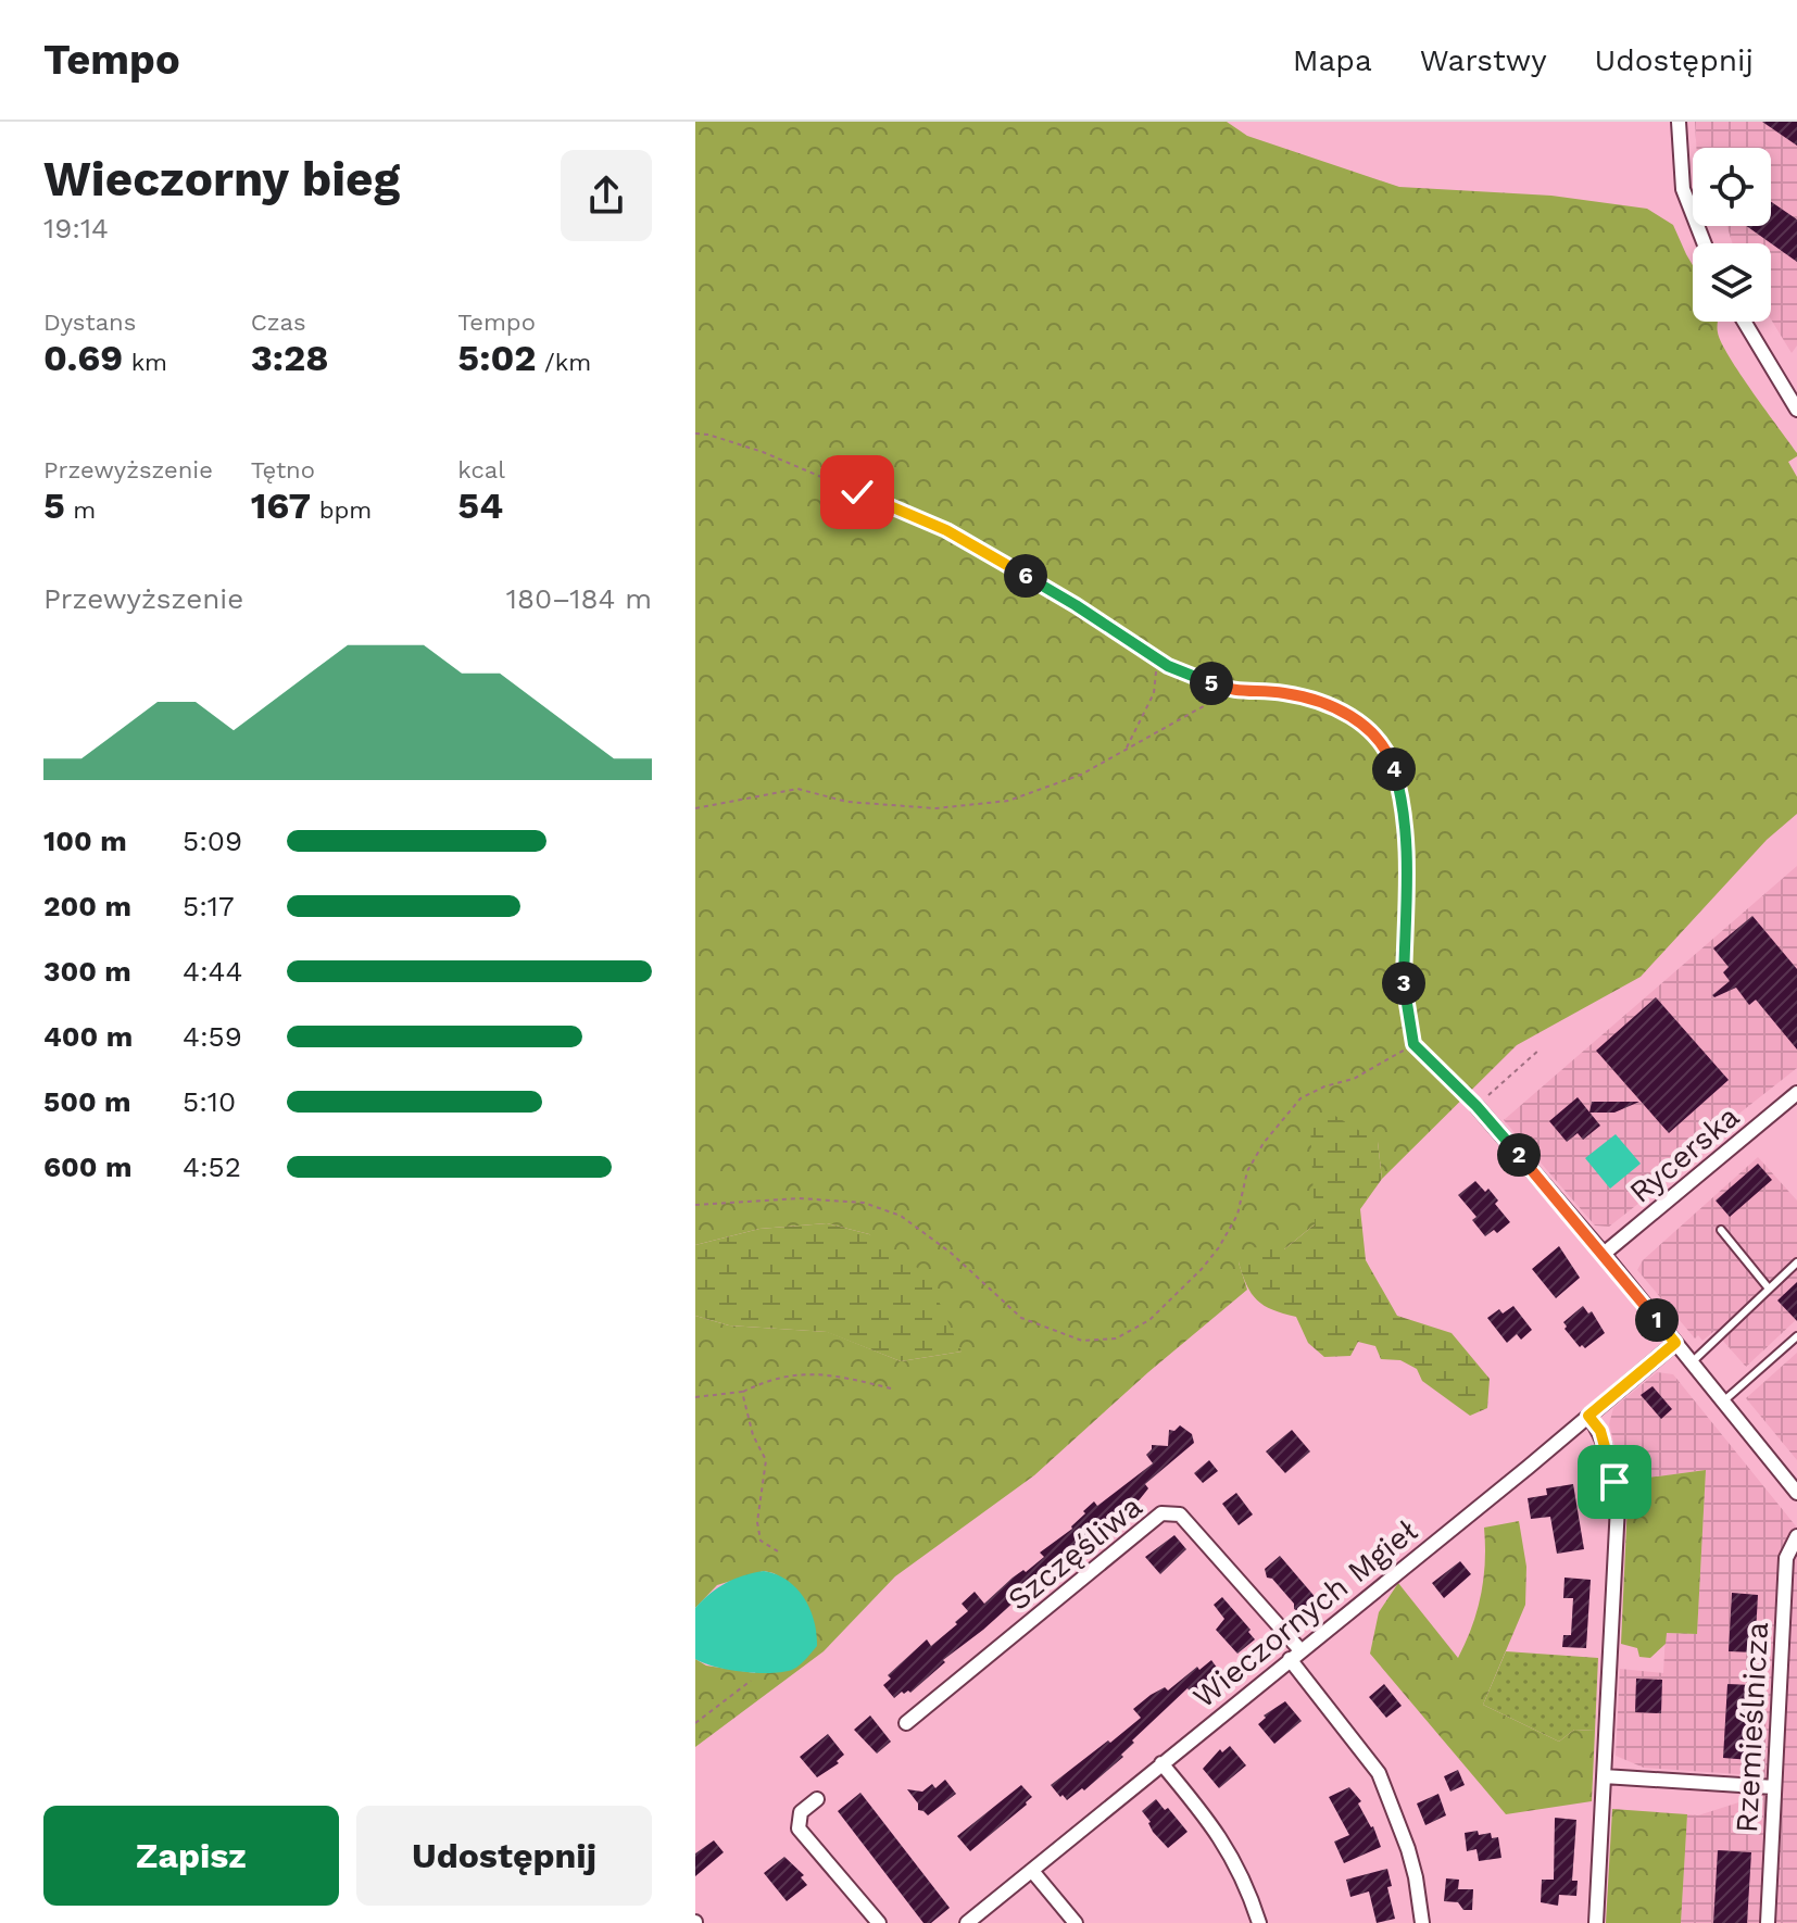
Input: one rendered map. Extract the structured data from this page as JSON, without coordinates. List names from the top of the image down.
{
  "streets": {
    "street": [
      "Rycerska",
      "Szczęśliwa",
      "Wieczornych Mgieł",
      "Rzemieślnicza"
    ]
  },
  "crossings": [
    ["Szczęśliwa", "Wieczornych Mgieł"]
  ],
  "page": {
    "header": "Tempo",
    "nav": ["Mapa", "Warstwy", "Udostępnij"],
    "heading": ["Wieczorny bieg", "19:14"],
    "stats": [
      ["Dystans", "0.69 km"],
      ["Czas", "3:28"],
      ["Tempo", "5:02 /km"],
      ["Przewyższenie", "5 m"],
      ["Tętno", "167 bpm"],
      ["kcal", "54"]
    ],
    "pins": [
      "6",
      "5",
      "4",
      "3",
      "2",
      "1"
    ],
    "chart": ["Przewyższenie", "180–184 m"],
    "list": [
      {
        "name": "100 m",
        "note": "5:09"
      },
      {
        "name": "200 m",
        "note": "5:17"
      },
      {
        "name": "300 m",
        "note": "4:44"
      },
      {
        "name": "400 m",
        "note": "4:59"
      },
      {
        "name": "500 m",
        "note": "5:10"
      },
      {
        "name": "600 m",
        "note": "4:52"
      }
    ],
    "buttons": ["Zapisz", "Udostępnij"]
  }
}
